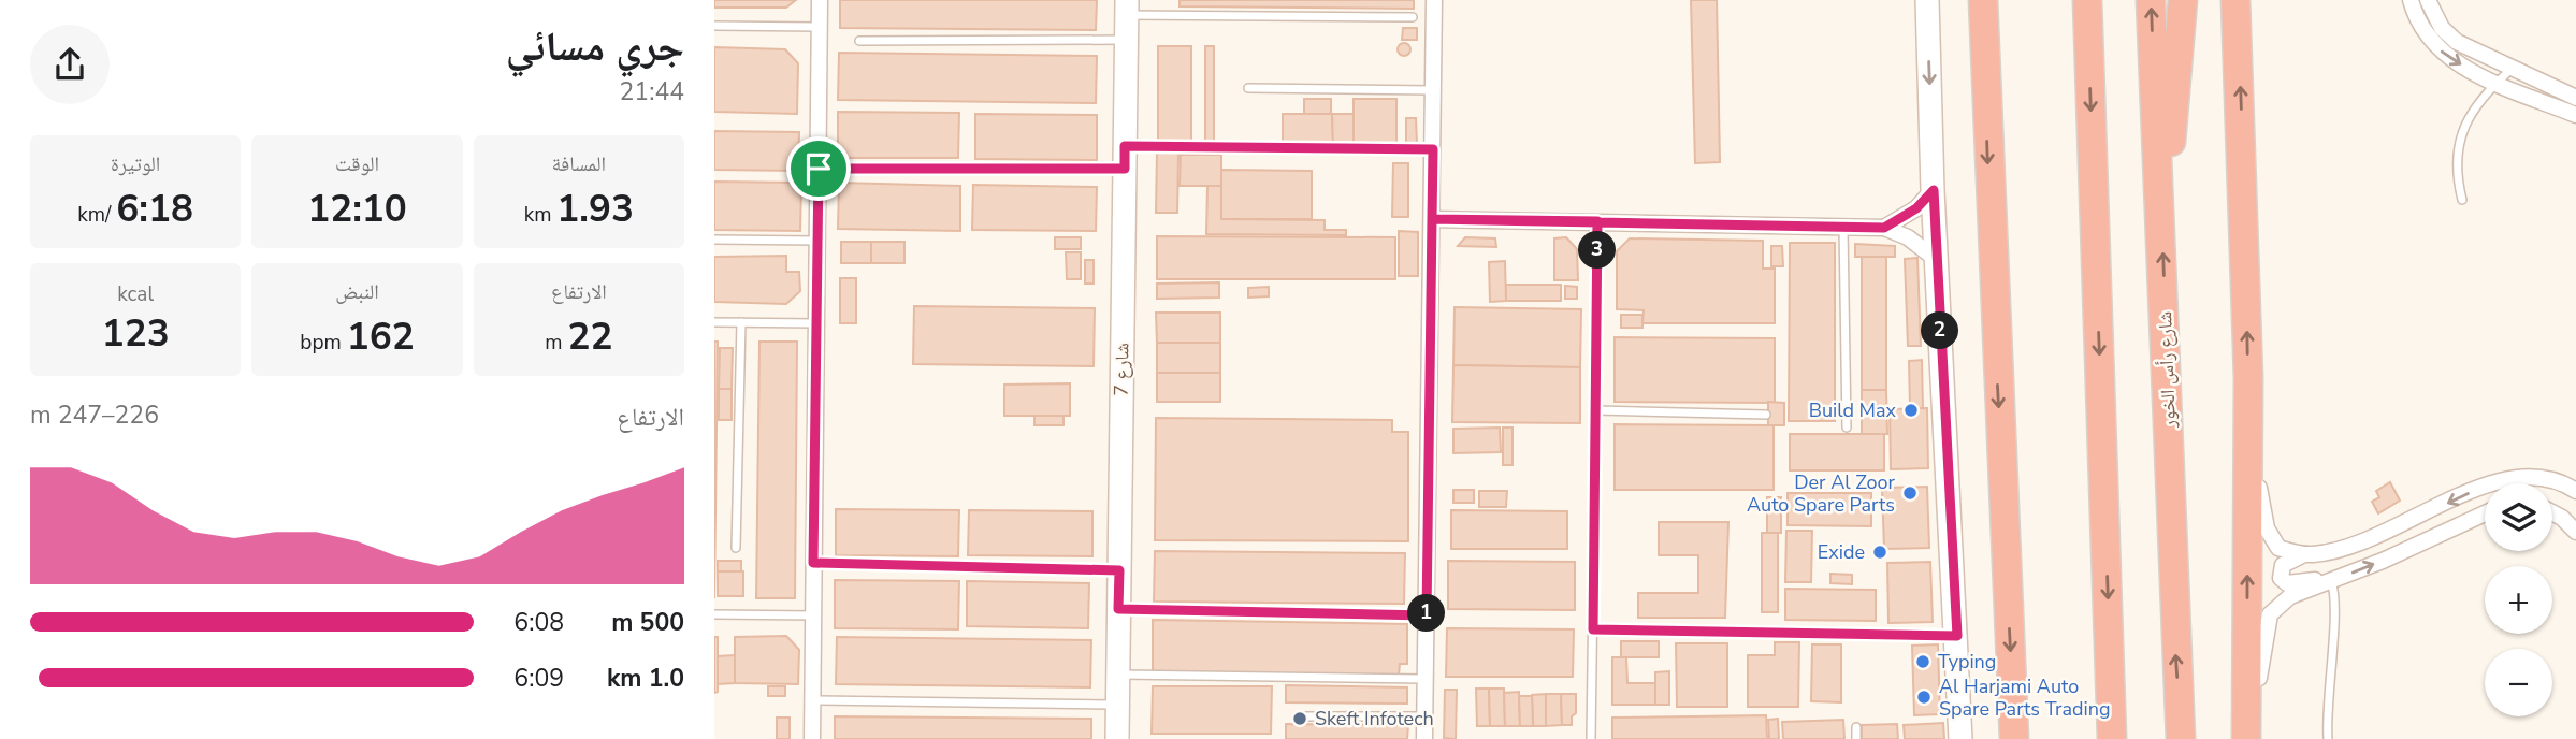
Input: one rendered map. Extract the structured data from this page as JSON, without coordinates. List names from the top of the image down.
{
  "streets": {
    "highway": ["شارع رأس الخور"],
    "street": ["شارع 7"]
  },
  "places": [
    "Build Max",
    "Der Al Zoor Auto Spare Parts",
    "Exide",
    "Typing",
    "Al Harjami Auto Spare Parts Trading",
    "Skeft Infotech"
  ],
  "page": {
    "heading": ["جري مسائي", "21:44"],
    "stats": [
      ["المسافة", "1.93 km"],
      ["الوقت", "12:10"],
      ["الوتيرة", "6:18 /km"],
      ["الارتفاع", "22 m"],
      ["النبض", "162 bpm"],
      ["kcal", "123"]
    ],
    "pins": ["3", "2", "1"],
    "chart": ["الارتفاع", "226–247 m"],
    "map_buttons": ["+", "−"],
    "list": [
      {
        "name": "500 m",
        "note": "6:08"
      },
      {
        "name": "1.0 km",
        "note": "6:09"
      }
    ]
  }
}
